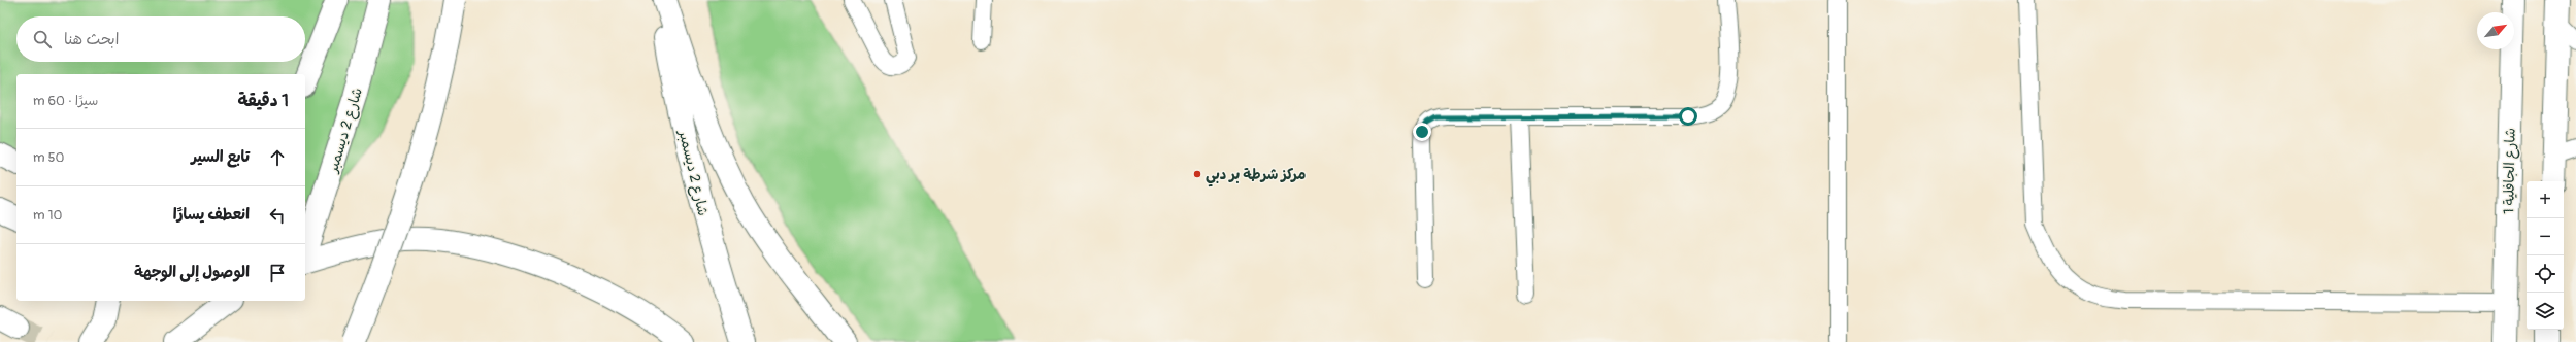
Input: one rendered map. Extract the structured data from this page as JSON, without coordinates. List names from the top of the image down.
{
  "streets": {
    "main road": ["شارع 2 ديسمبر", "شارع الجافلية 1"]
  },
  "places": ["مركز شرطة بر دبي"],
  "north": "top right",
  "page": {
    "search": "ابحث هنا",
    "heading": ["1 دقيقة", "سيرًا · 60 m"],
    "list": [
      ["تابع السير", "50 m"],
      ["انعطف يسارًا", "10 m"],
      "الوصول إلى الوجهة"
    ],
    "map_buttons": ["+", "−"]
  }
}
